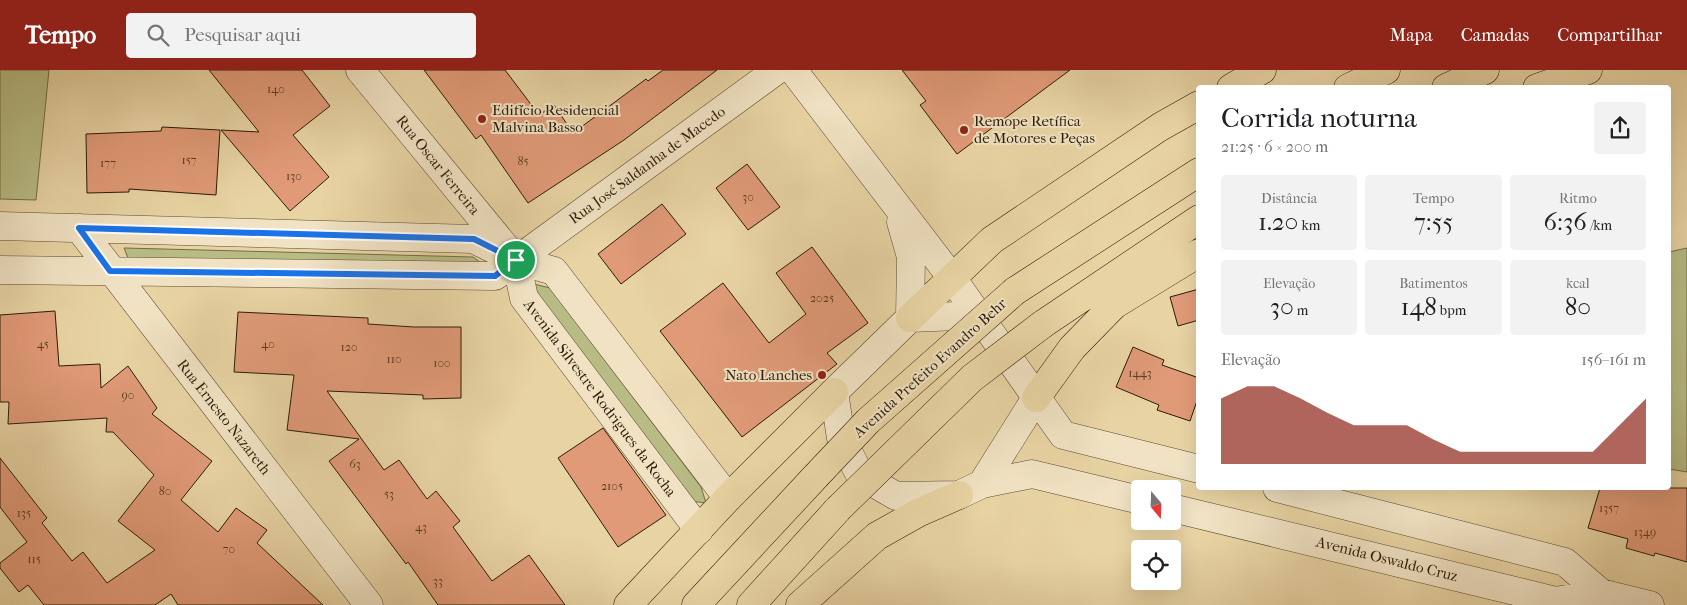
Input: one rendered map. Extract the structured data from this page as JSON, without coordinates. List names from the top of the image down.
{
  "streets": {
    "highway": ["Avenida Prefeito Evandro Behr"],
    "street": [
      "Rua Oscar Ferreira",
      "Rua José Saldanha de Macedo",
      "Avenida Silvestre Rodrigues da Rocha",
      "Rua Ernesto Nazareth",
      "Avenida Oswaldo Cruz"
    ]
  },
  "crossings": [
    ["Rua Oscar Ferreira", "Rua José Saldanha de Macedo"],
    ["Rua Oscar Ferreira", "Avenida Silvestre Rodrigues da Rocha"],
    ["Rua José Saldanha de Macedo", "Avenida Silvestre Rodrigues da Rocha"]
  ],
  "places": ["Edifício Residencial Malvina Basso", "Remope Retífica de Motores e Peças", "Nato Lanches"],
  "house_numbers": [
    "140",
    "157",
    "85",
    "177",
    "130",
    "30",
    "2025",
    "45",
    "40",
    "120",
    "110",
    "100",
    "1443",
    "90",
    "63",
    "2105",
    "80",
    "53",
    "1357",
    "135",
    "43",
    "1349",
    "70",
    "115",
    "33"
  ],
  "north": "bottom",
  "page": {
    "header": "Tempo",
    "search": "Pesquisar aqui",
    "nav": ["Mapa", "Camadas", "Compartilhar"],
    "heading": ["Corrida noturna", "21:25 · 6 × 200 m"],
    "stats": [
      ["Distância", "1.20 km"],
      ["Tempo", "7:55"],
      ["Ritmo", "6:36 /km"],
      ["Elevação", "30 m"],
      ["Batimentos", "148 bpm"],
      ["kcal", "80"]
    ],
    "chart": ["Elevação", "156–161 m"]
  }
}
